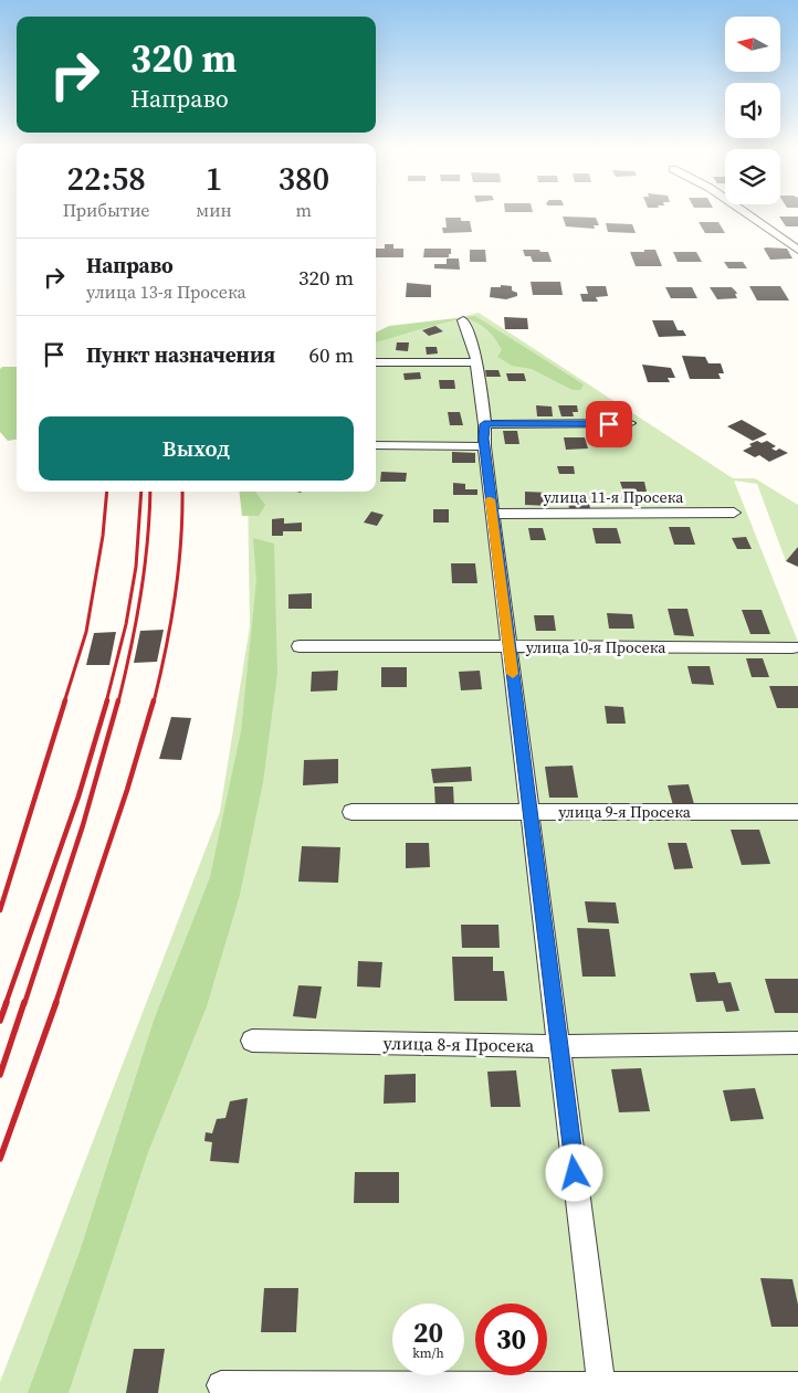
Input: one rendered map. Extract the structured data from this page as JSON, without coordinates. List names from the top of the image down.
{
  "streets": {
    "street": [
      "улица 11-я Просека",
      "улица 10-я Просека",
      "улица 9-я Просека",
      "улица 8-я Просека"
    ]
  },
  "north": "left",
  "page": {
    "turn": ["320 m", "Направо"],
    "eta": [
      "22:58",
      "Прибытие",
      "1",
      "мин",
      "380",
      "m"
    ],
    "list": [
      {
        "name": "Направо",
        "note": "улица 13-я Просека",
        "value": "320 m"
      },
      {
        "name": "Пункт назначения",
        "value": "60 m"
      }
    ],
    "buttons": "Выход",
    "speed": "20 km/h",
    "limit": "30"
  }
}
